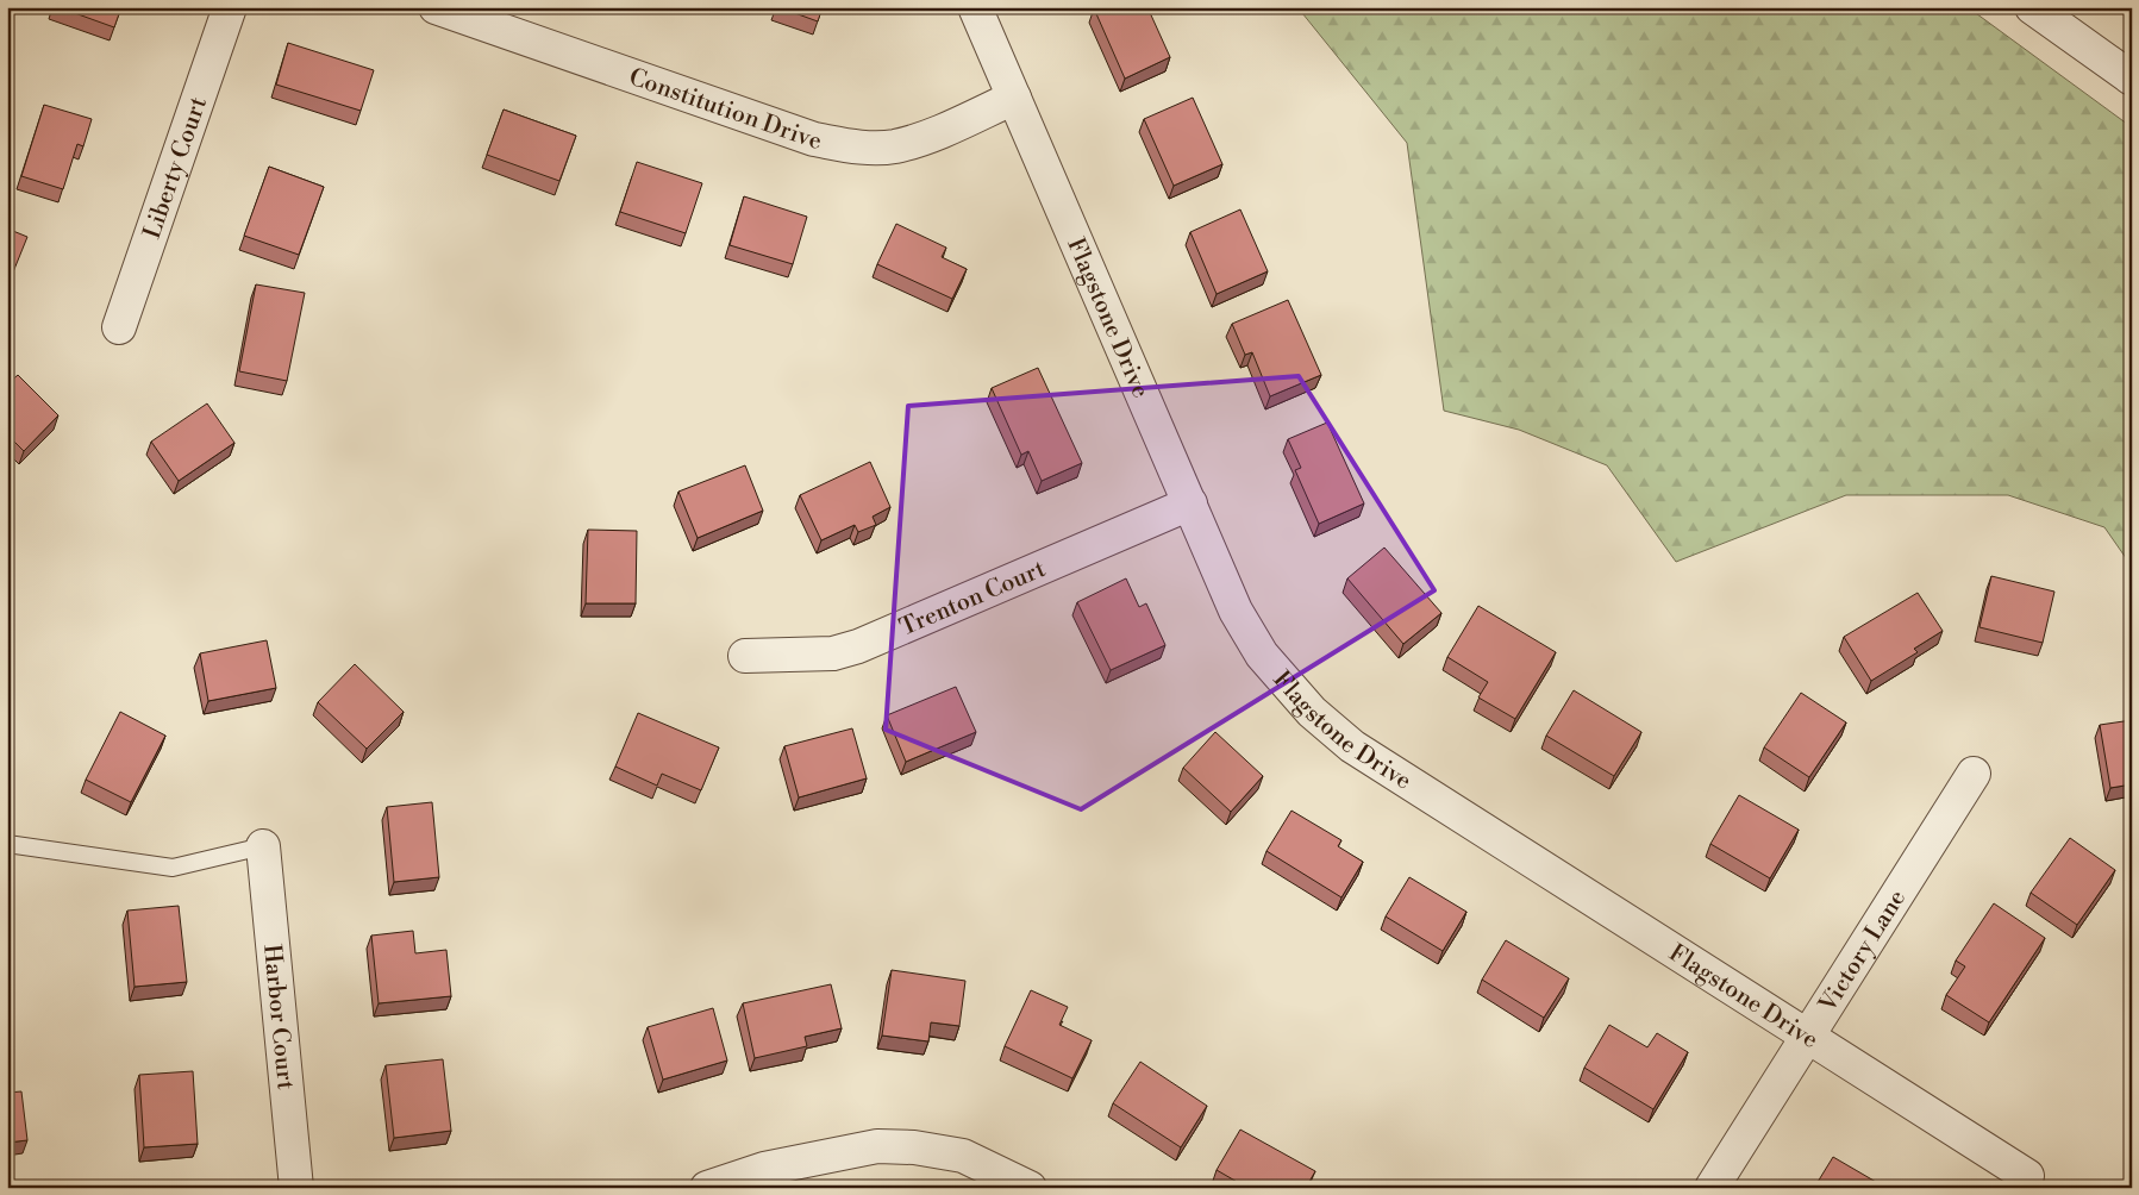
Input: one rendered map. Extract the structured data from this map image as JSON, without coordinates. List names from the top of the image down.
{
  "streets": {
    "street": [
      "Constitution Drive",
      "Liberty Court",
      "Flagstone Drive",
      "Trenton Court",
      "Victory Lane",
      "Harbor Court"
    ]
  },
  "crossings": [
    ["Constitution Drive", "Flagstone Drive"],
    ["Flagstone Drive", "Trenton Court"],
    ["Flagstone Drive", "Victory Lane"]
  ]
}
